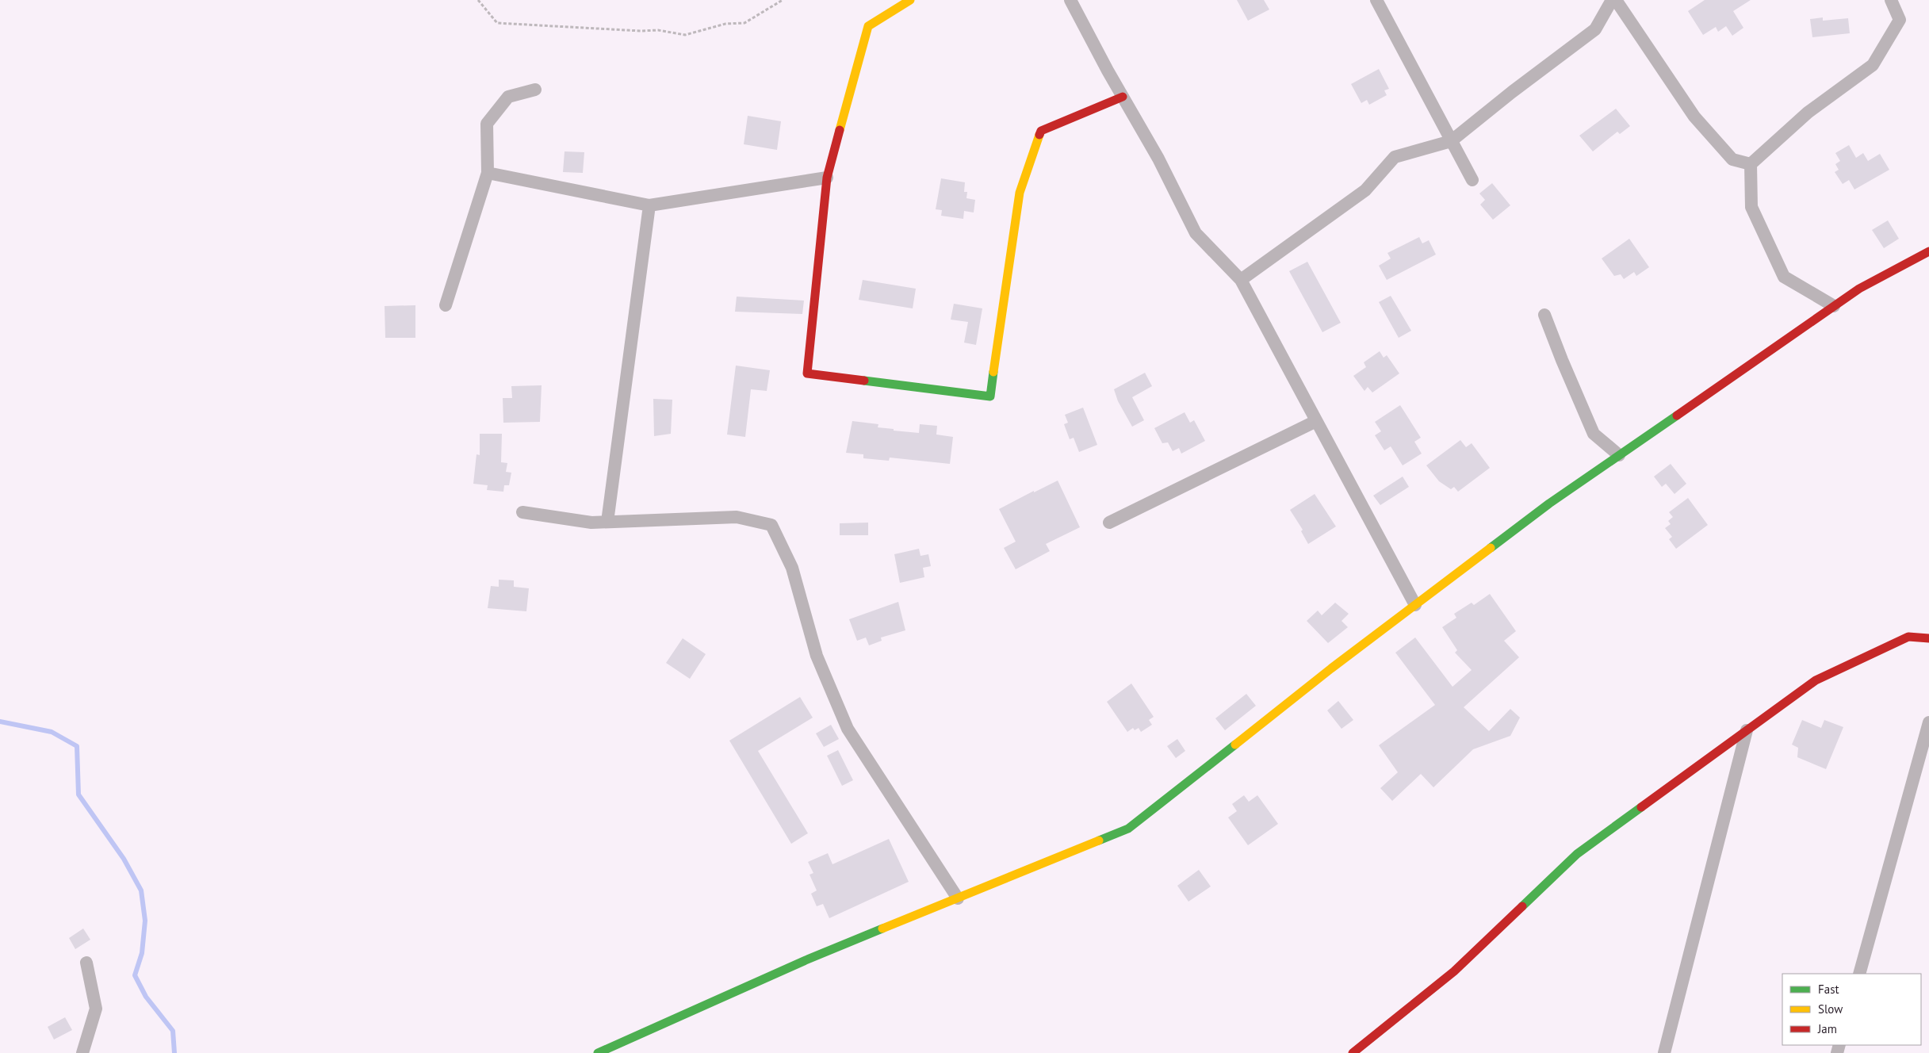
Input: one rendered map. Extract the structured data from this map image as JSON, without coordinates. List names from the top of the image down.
{
  "legend": ["Fast", "Slow", "Jam"]
}
